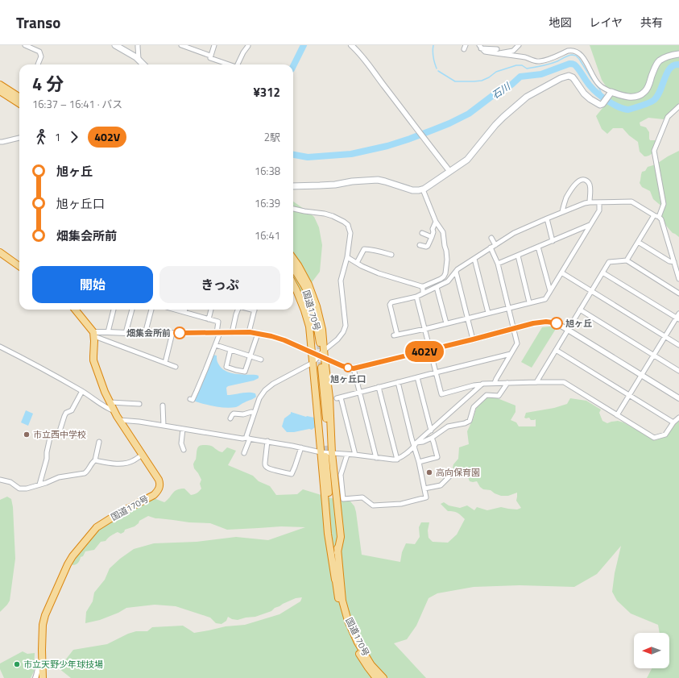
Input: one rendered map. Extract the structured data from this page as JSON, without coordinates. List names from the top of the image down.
{
  "streets": {
    "highway": ["国道170号"]
  },
  "water": ["石川"],
  "places": [
    "旭ヶ丘",
    "畑集会所前",
    "旭ヶ丘口",
    "市立西中学校",
    "高向保育園",
    "市立天野少年球技場"
  ],
  "lines": ["bus line 402V"],
  "north": "left",
  "page": {
    "header": "Transo",
    "nav": ["地図", "レイヤ", "共有"],
    "on_map": "402V",
    "heading": ["4 分", "16:37 – 16:41 · バス", "¥312"],
    "legs": ["1", "402V", "2駅"],
    "list": [
      {
        "name": "旭ヶ丘",
        "value": "16:38"
      },
      {
        "name": "旭ヶ丘口",
        "value": "16:39"
      },
      {
        "name": "畑集会所前",
        "value": "16:41"
      }
    ],
    "buttons": ["開始", "きっぷ"]
  }
}
